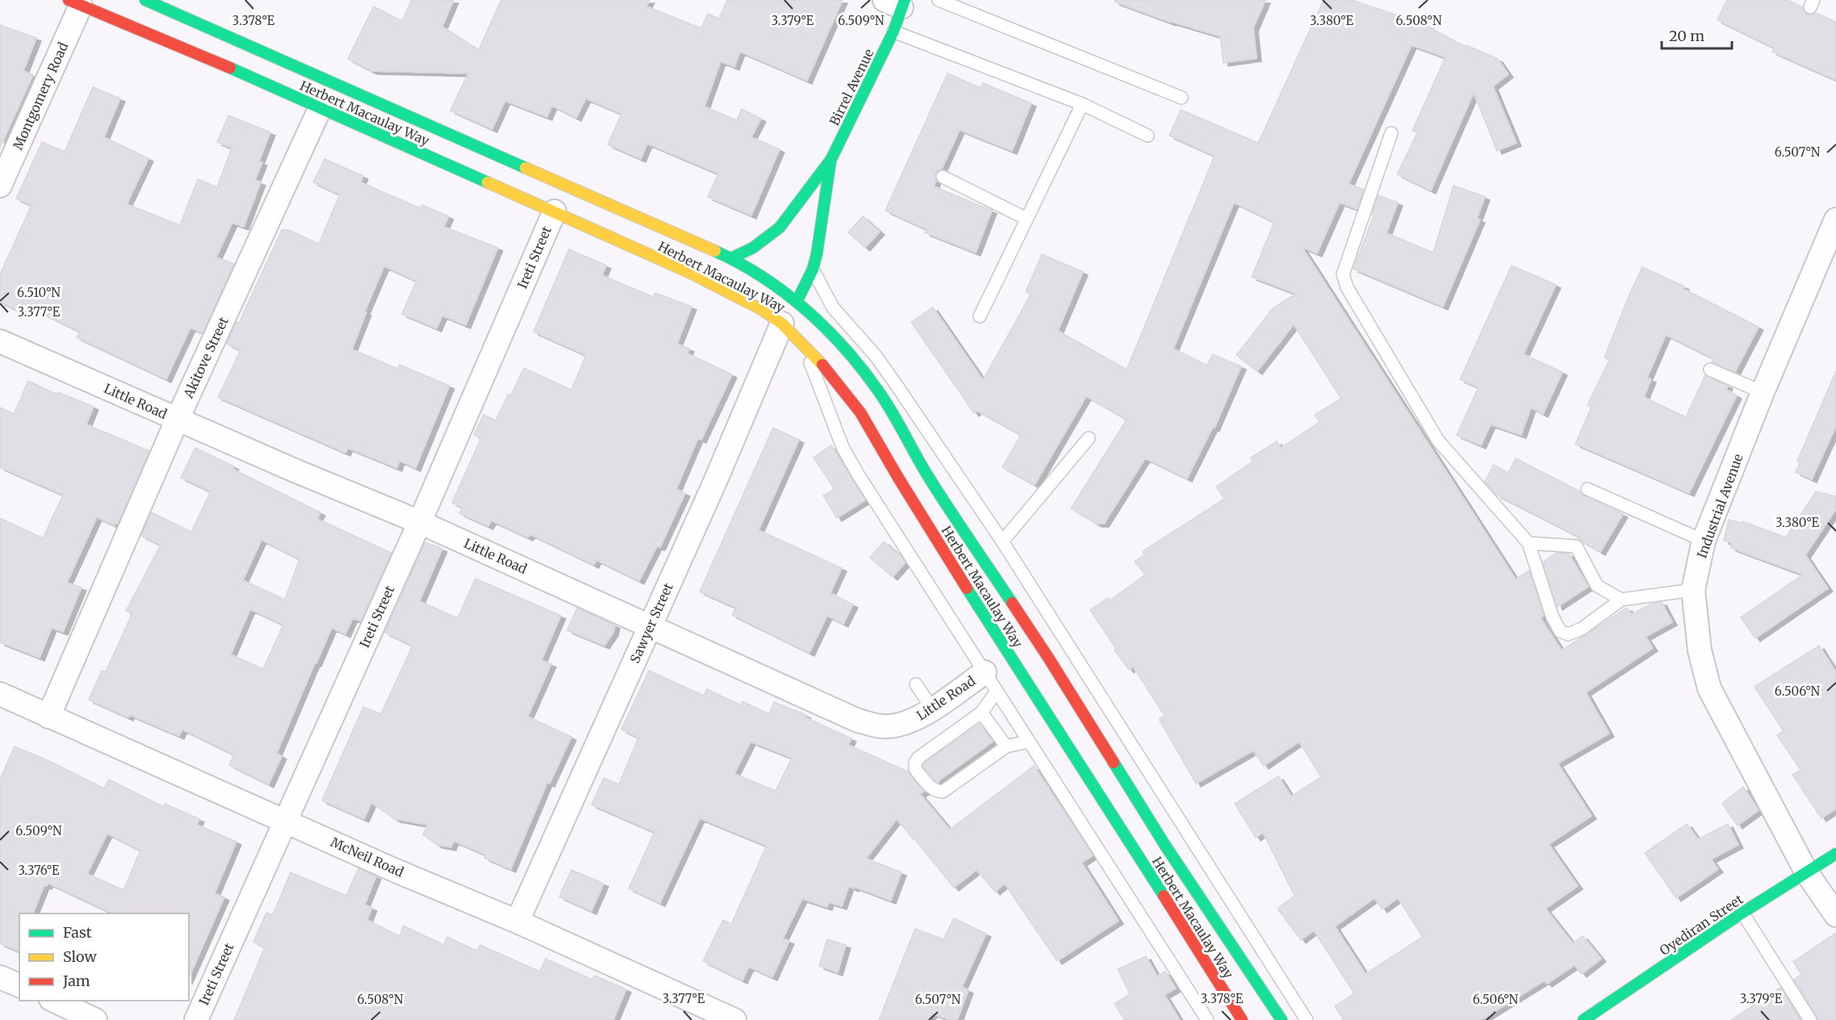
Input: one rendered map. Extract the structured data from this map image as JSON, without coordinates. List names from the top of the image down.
{
  "streets": {
    "main road": ["Birrel Avenue", "Herbert Macaulay Way", "Oyediran Street"],
    "street": [
      "Montgomery Road",
      "Ireti Street",
      "Akitove Street",
      "Little Road",
      "Industrial Avenue",
      "Sawyer Street",
      "McNeil Road"
    ]
  },
  "crossings": [
    ["Montgomery Road", "Herbert Macaulay Way"],
    ["Herbert Macaulay Way", "Ireti Street"],
    ["Herbert Macaulay Way", "Akitove Street"],
    ["Herbert Macaulay Way", "Sawyer Street"],
    ["Ireti Street", "Little Road"],
    ["Ireti Street", "McNeil Road"],
    ["Akitove Street", "Little Road"],
    ["Akitove Street", "McNeil Road"],
    ["Little Road", "Sawyer Street"],
    ["Industrial Avenue", "Oyediran Street"],
    ["Sawyer Street", "McNeil Road"]
  ],
  "legend": ["Fast", "Slow", "Jam"],
  "scale_bar": "20 m",
  "coordinates": [
    "6.509°N",
    "6.508°N",
    "3.378°E",
    "3.379°E",
    "3.380°E",
    "6.507°N",
    "6.510°N",
    "3.377°E",
    "6.506°N",
    "3.376°E"
  ]
}
